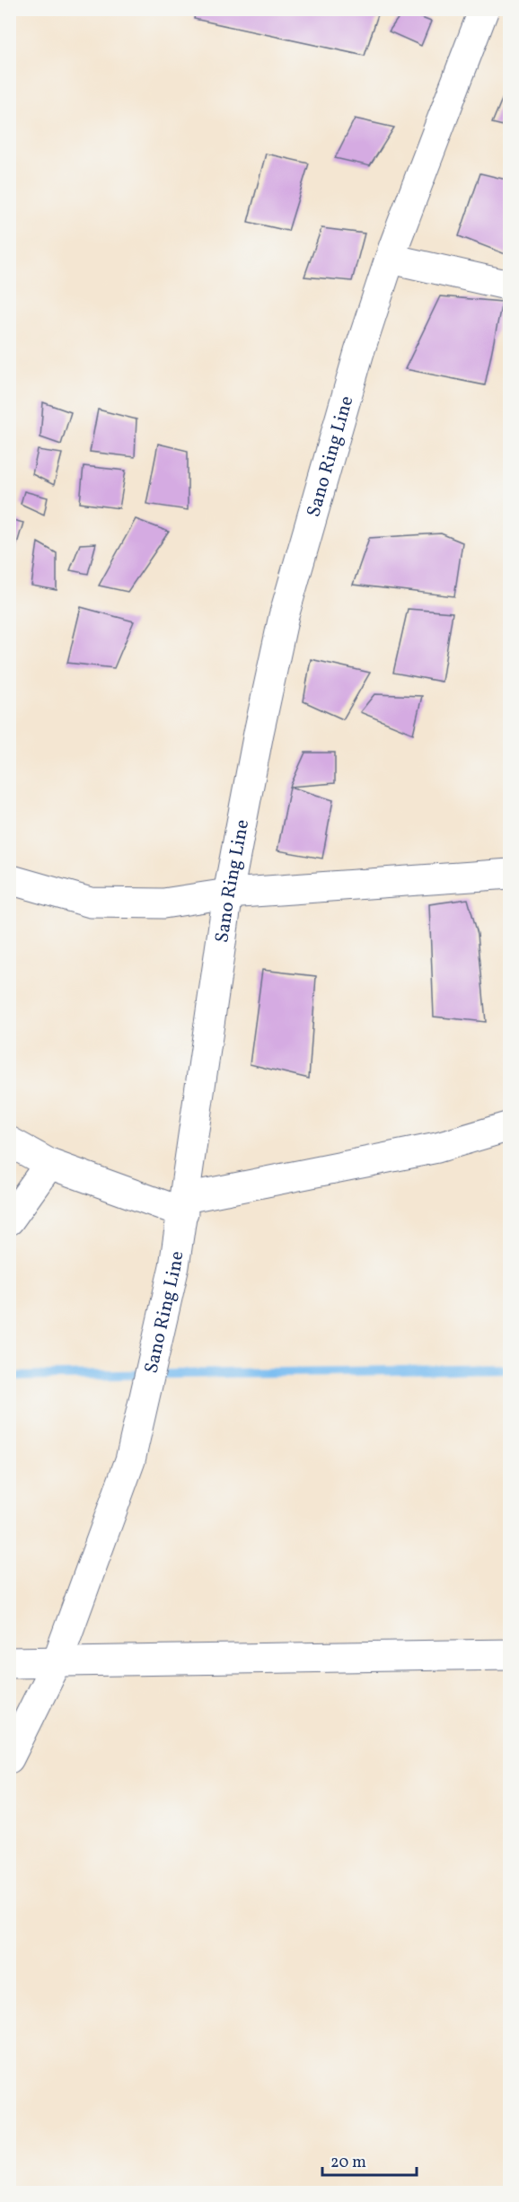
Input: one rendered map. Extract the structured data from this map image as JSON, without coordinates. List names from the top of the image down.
{
  "streets": {
    "main road": ["Sano Ring Line"]
  },
  "scale_bar": "20 m"
}
